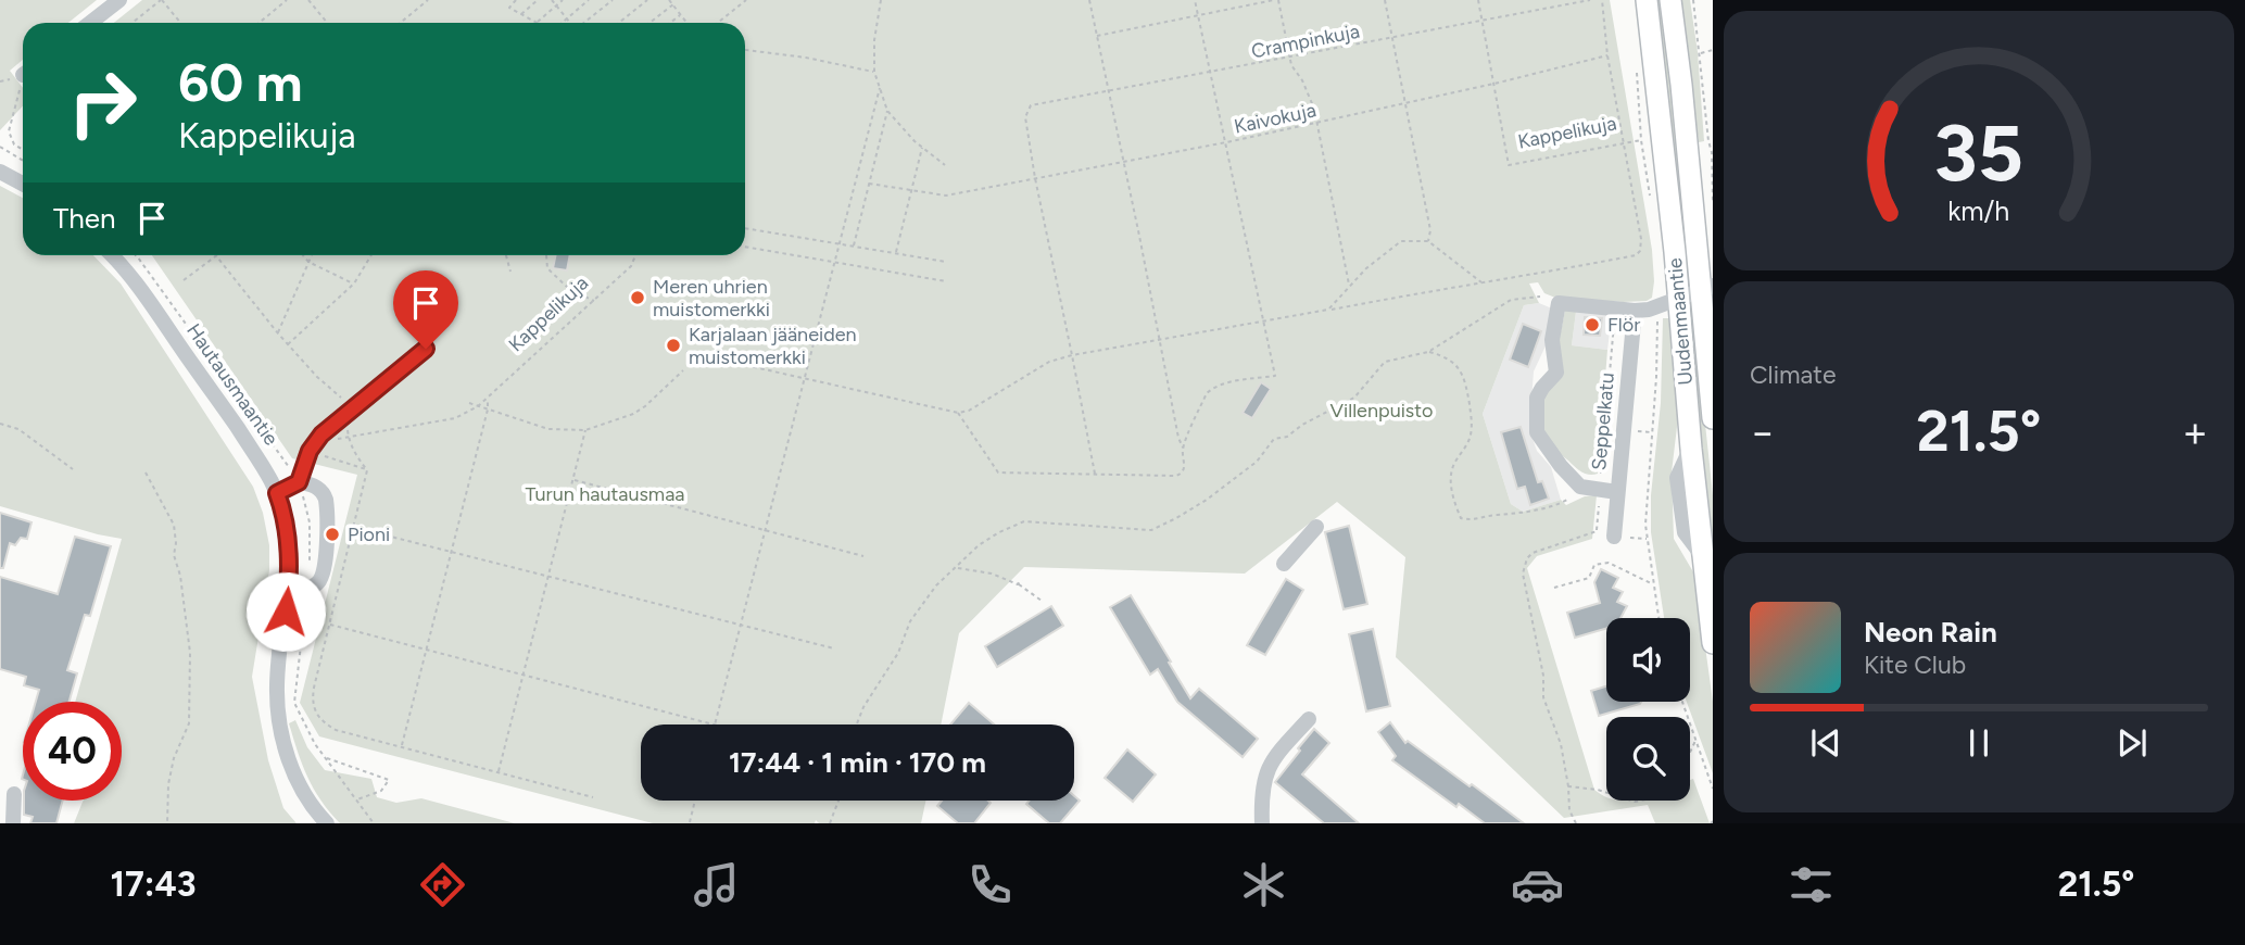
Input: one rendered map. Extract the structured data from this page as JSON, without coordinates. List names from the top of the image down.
{
  "streets": {
    "main road": ["Uudenmaantie"],
    "street": ["Hautausmaantie", "Seppelkatu"],
    "path": ["Crampinkuja", "Kaivokuja", "Kappelikuja"]
  },
  "crossings": [
    ["Crampinkuja", "Kaivokuja"],
    ["Kaivokuja", "Kappelikuja"]
  ],
  "parks": ["Villenpuisto", "Turun hautausmaa"],
  "places": [
    "Meren uhrien muistomerkki",
    "Flör",
    "Karjalaan jääneiden muistomerkki",
    "Pioni"
  ],
  "page": {
    "turn": ["60 m", "Kappelikuja"],
    "then": "Then",
    "tile": "Climate",
    "heat": ["−", "21.5°", "+"],
    "song": ["Neon Rain", "Kite Club"],
    "limit": "40",
    "trip": "17:44 · 1 min · 170 m",
    "tabs": ["17:43", "21.5°"],
    "gauge": ["35", "km/h"]
  }
}
